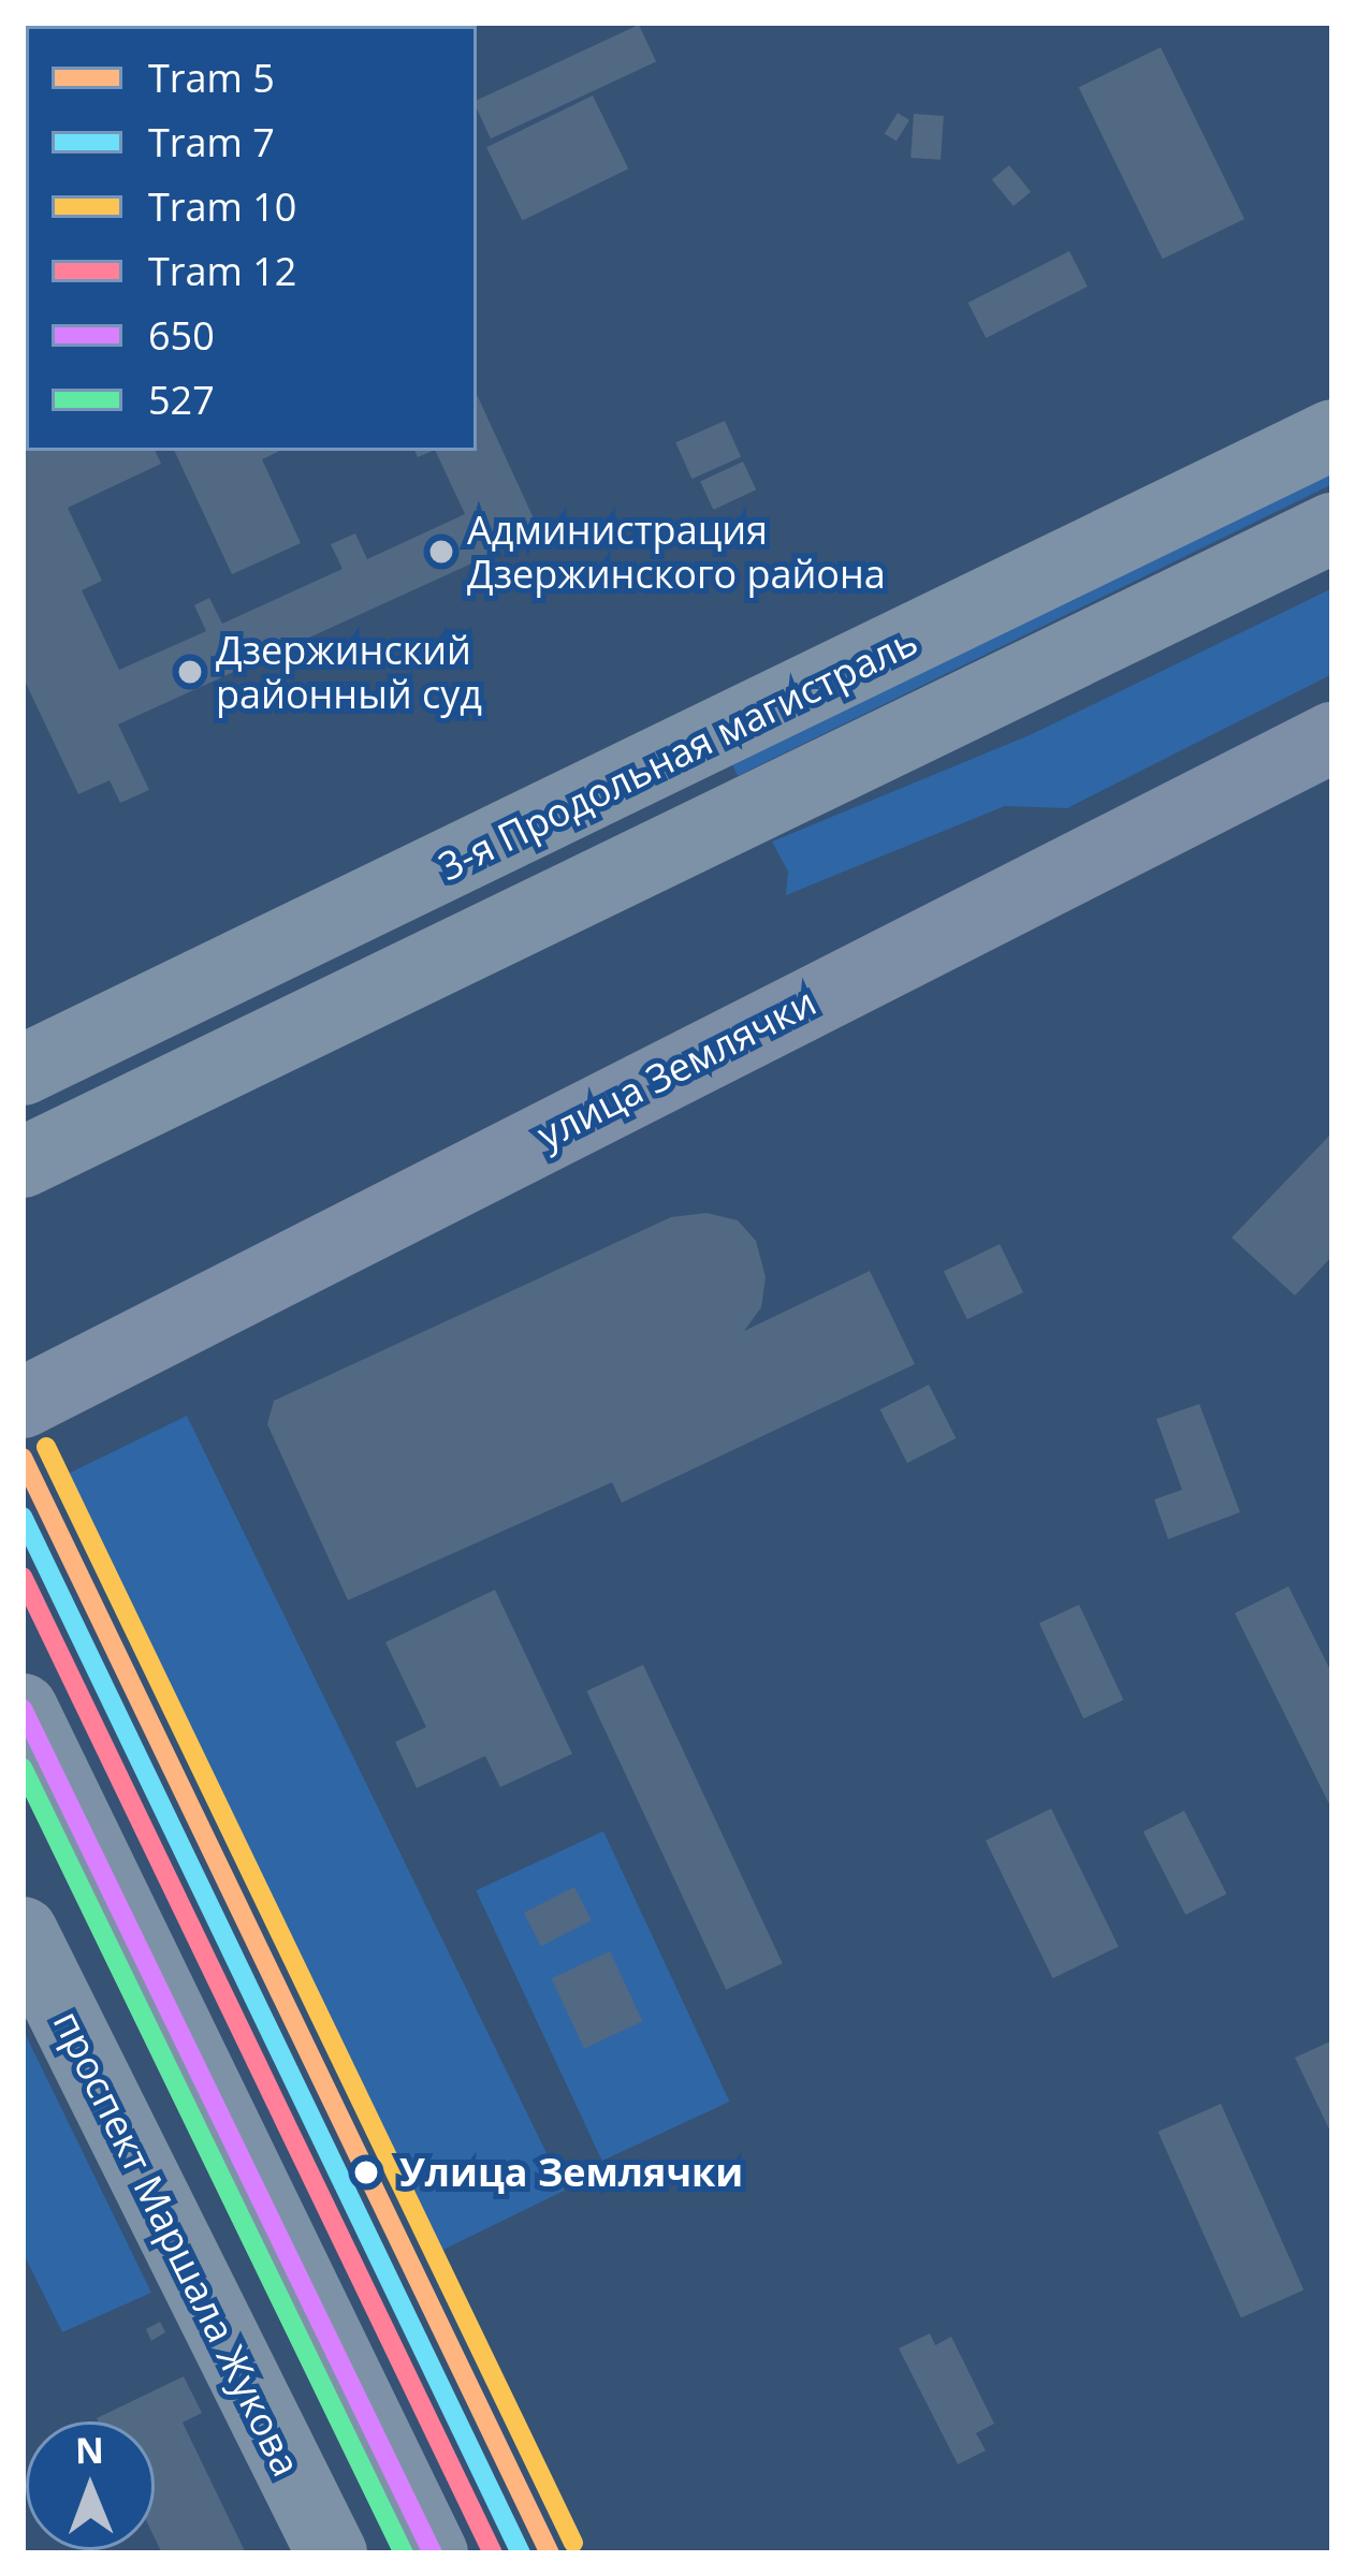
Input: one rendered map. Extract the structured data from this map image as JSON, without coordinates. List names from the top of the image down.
{
  "streets": {
    "highway": ["3-я Продольная магистраль", "проспект Маршала Жукова"],
    "main road": ["улица Землячки"]
  },
  "places": ["Администрация Дзержинского района", "Дзержинский районный суд", "Улица Землячки"],
  "lines": [
    "tram line 10",
    "tram line 5",
    "tram line 7",
    "tram line 12",
    "transit line 650",
    "transit line 527"
  ],
  "legend": [
    "Tram 5",
    "Tram 7",
    "Tram 10",
    "Tram 12",
    "650",
    "527"
  ],
  "north": "top"
}
